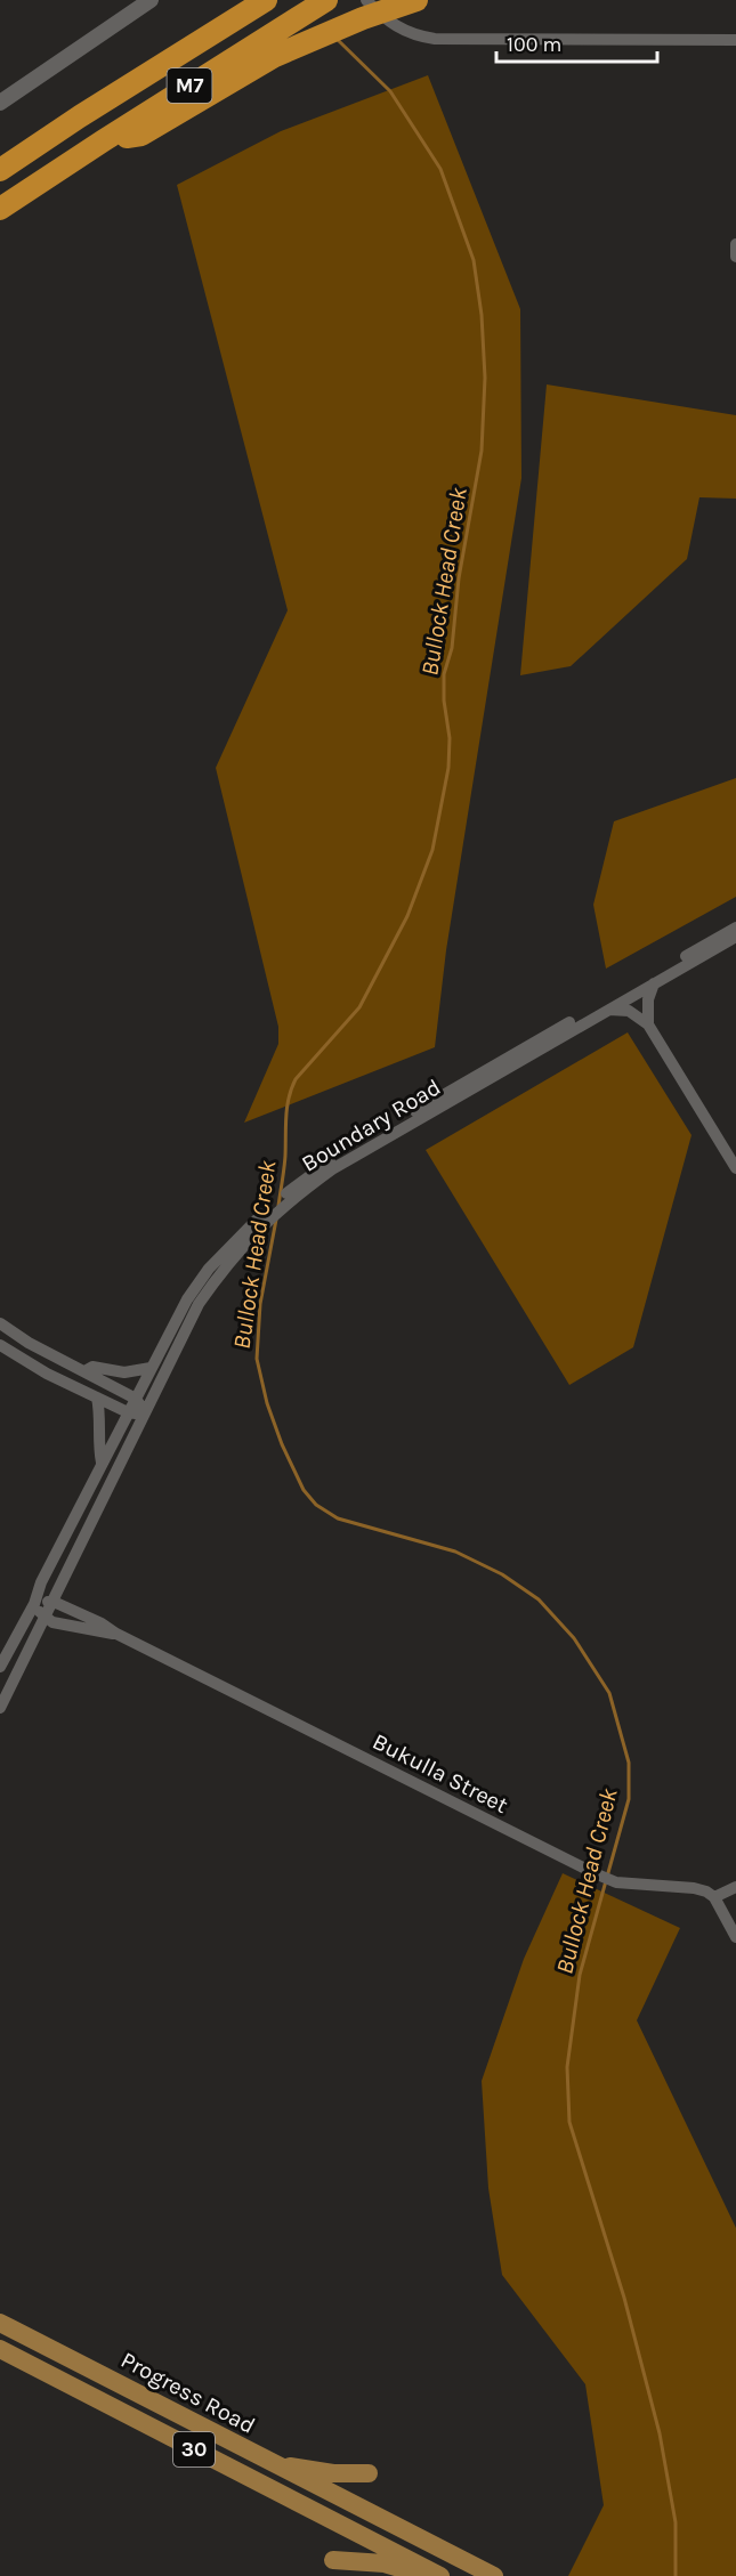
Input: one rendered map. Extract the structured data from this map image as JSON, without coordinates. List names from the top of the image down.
{
  "streets": {
    "highway": ["M7"],
    "main road": ["Progress Road", "30"],
    "street": ["Boundary Road", "Bukulla Street"]
  },
  "crossings": [
    ["Boundary Road", "Bukulla Street"]
  ],
  "water": ["Bullock Head Creek"],
  "scale_bar": "100 m"
}
